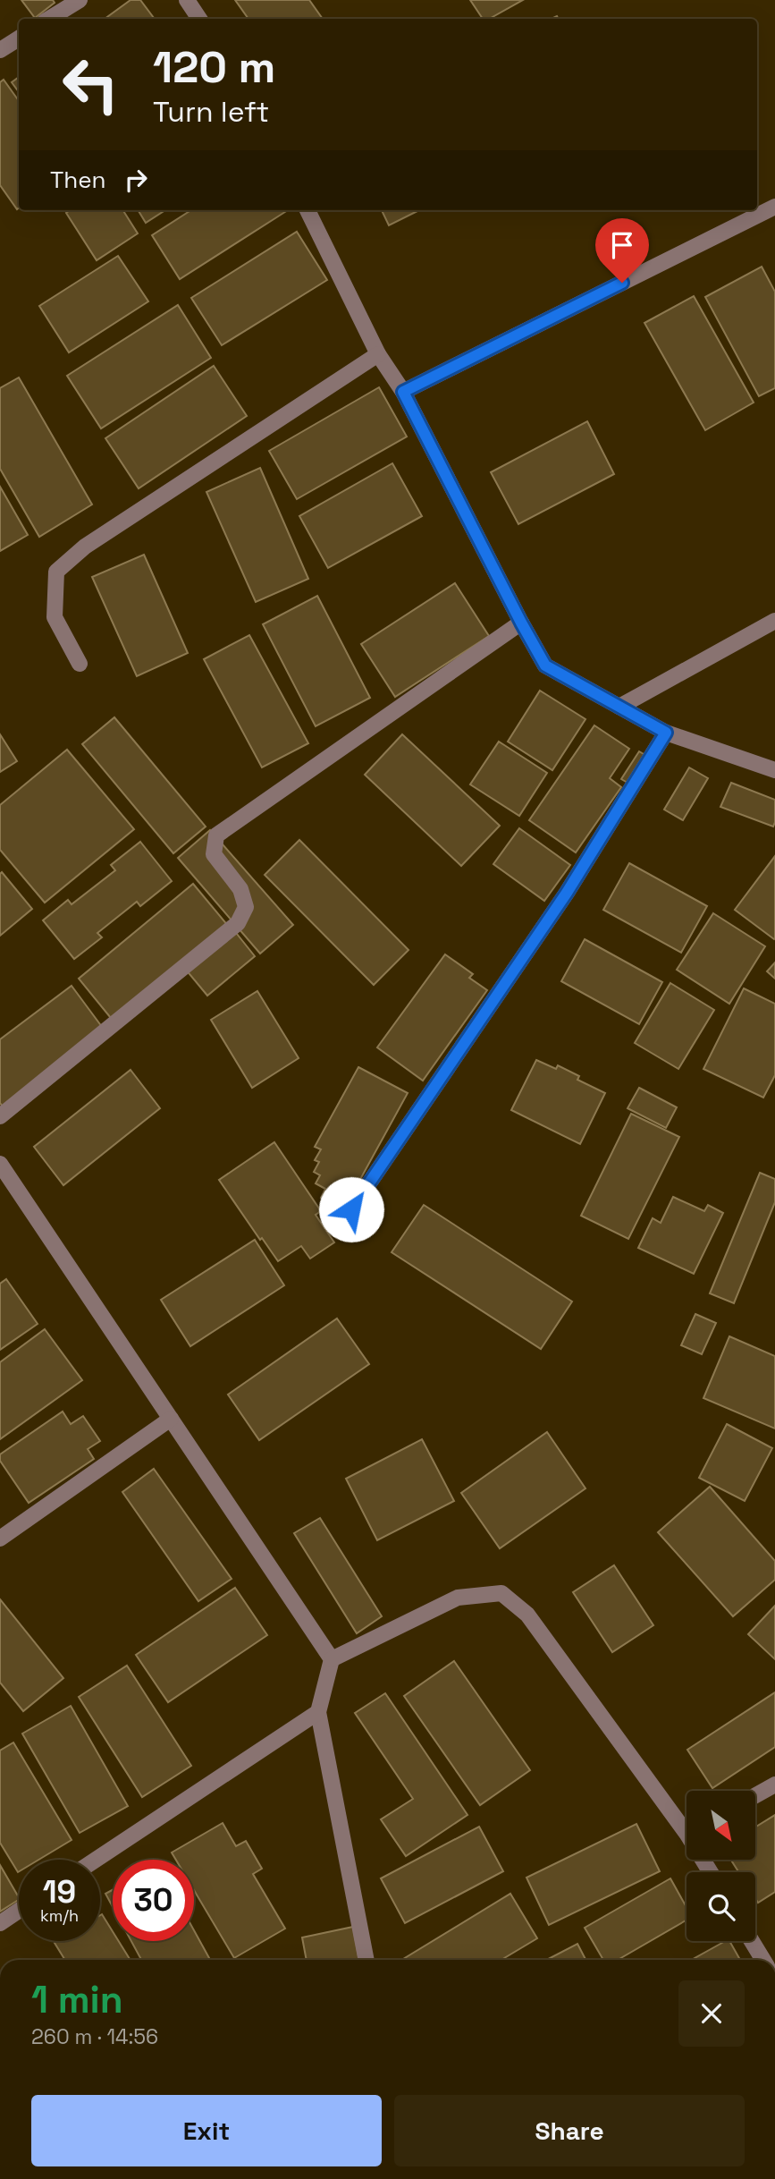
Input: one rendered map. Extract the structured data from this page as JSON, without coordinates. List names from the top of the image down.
{
  "north": "bottom right",
  "page": {
    "turn": ["120 m", "Turn left"],
    "then": "Then",
    "speed": "19 km/h",
    "limit": "30",
    "heading": ["1 min", "260 m · 14:56"],
    "buttons": ["Exit", "Share"]
  }
}
